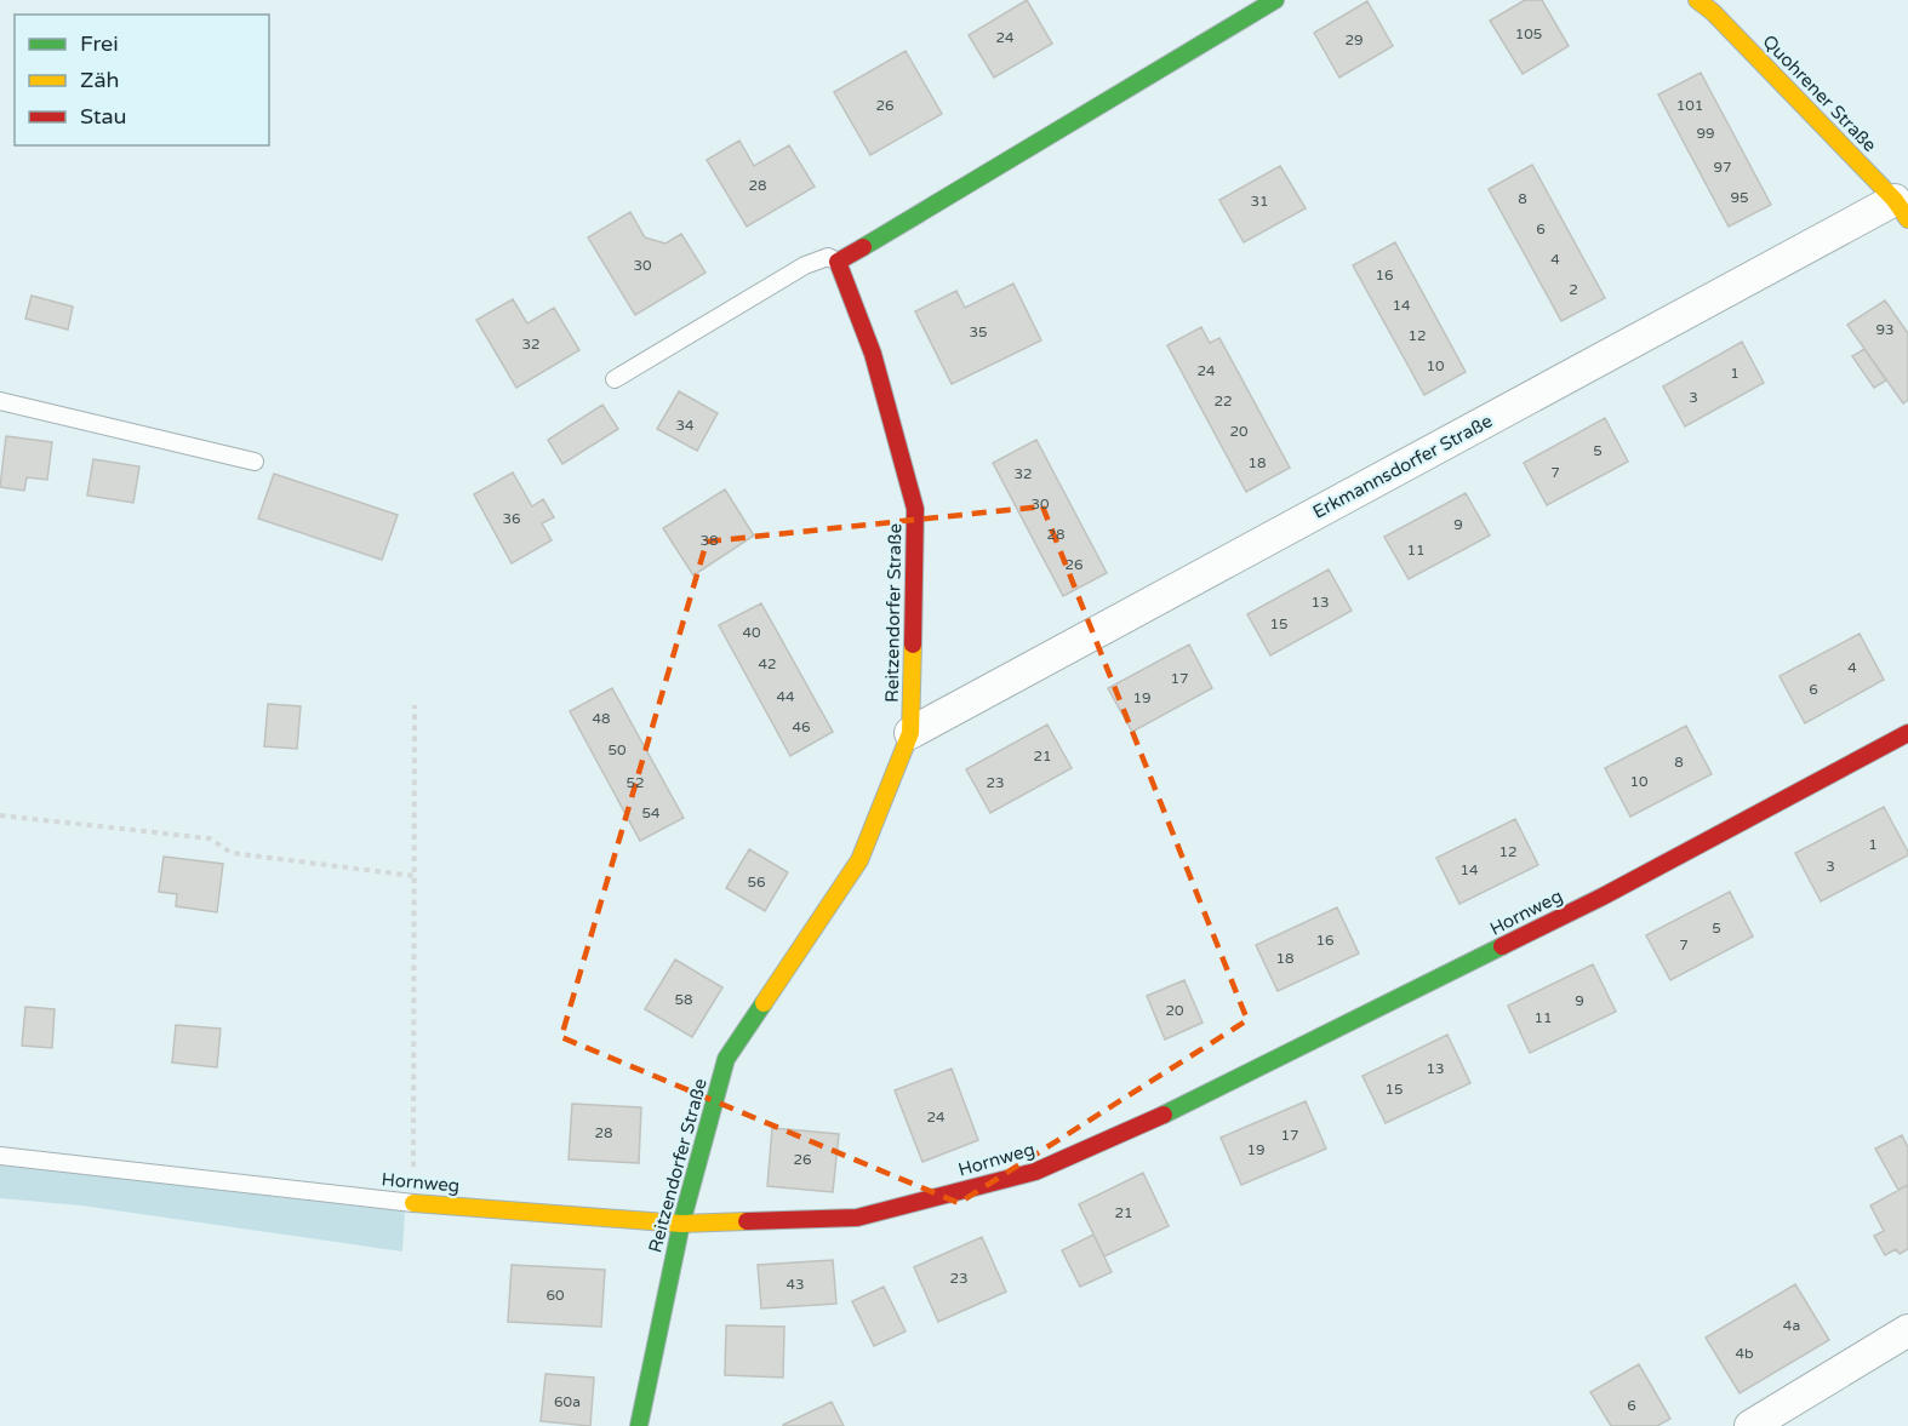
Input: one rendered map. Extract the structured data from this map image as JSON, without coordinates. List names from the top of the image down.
{
  "streets": {
    "street": [
      "Quohrener Straße",
      "Erkmannsdorfer Straße",
      "Reitzendorfer Straße",
      "Hornweg"
    ]
  },
  "crossings": [
    ["Quohrener Straße", "Erkmannsdorfer Straße"],
    ["Erkmannsdorfer Straße", "Reitzendorfer Straße"],
    ["Reitzendorfer Straße", "Hornweg"]
  ],
  "house_numbers": [
    "105",
    "24",
    "29",
    "26",
    "101",
    "99",
    "97",
    "28",
    "95",
    "8",
    "31",
    "6",
    "4",
    "30",
    "16",
    "2",
    "14",
    "93",
    "35",
    "12",
    "32",
    "10",
    "24",
    "1",
    "3",
    "22",
    "34",
    "20",
    "5",
    "18",
    "7",
    "32",
    "30",
    "36",
    "9",
    "28",
    "38",
    "11",
    "26",
    "13",
    "15",
    "40",
    "42",
    "4",
    "17",
    "6",
    "44",
    "19",
    "48",
    "46",
    "50",
    "21",
    "8",
    "10",
    "52",
    "23",
    "54",
    "1",
    "12",
    "3",
    "14",
    "56",
    "5",
    "16",
    "7",
    "18",
    "58",
    "9",
    "20",
    "11",
    "13",
    "15",
    "24",
    "28",
    "17",
    "19",
    "26",
    "21",
    "23",
    "43",
    "60",
    "4a",
    "4b",
    "60a",
    "6"
  ],
  "legend": ["Frei", "Zäh", "Stau"]
}
